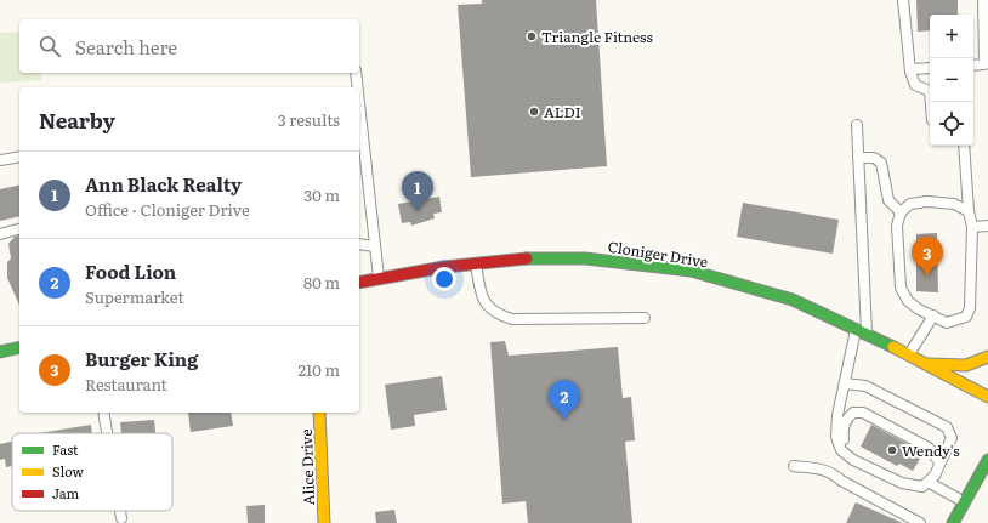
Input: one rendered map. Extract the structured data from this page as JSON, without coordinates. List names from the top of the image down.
{
  "streets": {
    "main road": ["Cloniger Drive", "Alice Drive"]
  },
  "places": ["Triangle Fitness", "ALDI", "Wendy's"],
  "legend": ["Fast", "Slow", "Jam"],
  "page": {
    "map_buttons": ["+", "−"],
    "search": "Search here",
    "heading": ["Nearby", "3 results"],
    "list": [
      {
        "mark": "1",
        "name": "Ann Black Realty",
        "note": "Office · Cloniger Drive",
        "value": "30 m"
      },
      {
        "mark": "2",
        "name": "Food Lion",
        "note": "Supermarket",
        "value": "80 m"
      },
      {
        "mark": "3",
        "name": "Burger King",
        "note": "Restaurant",
        "value": "210 m"
      }
    ],
    "pins": ["1", "3", "2"]
  }
}
